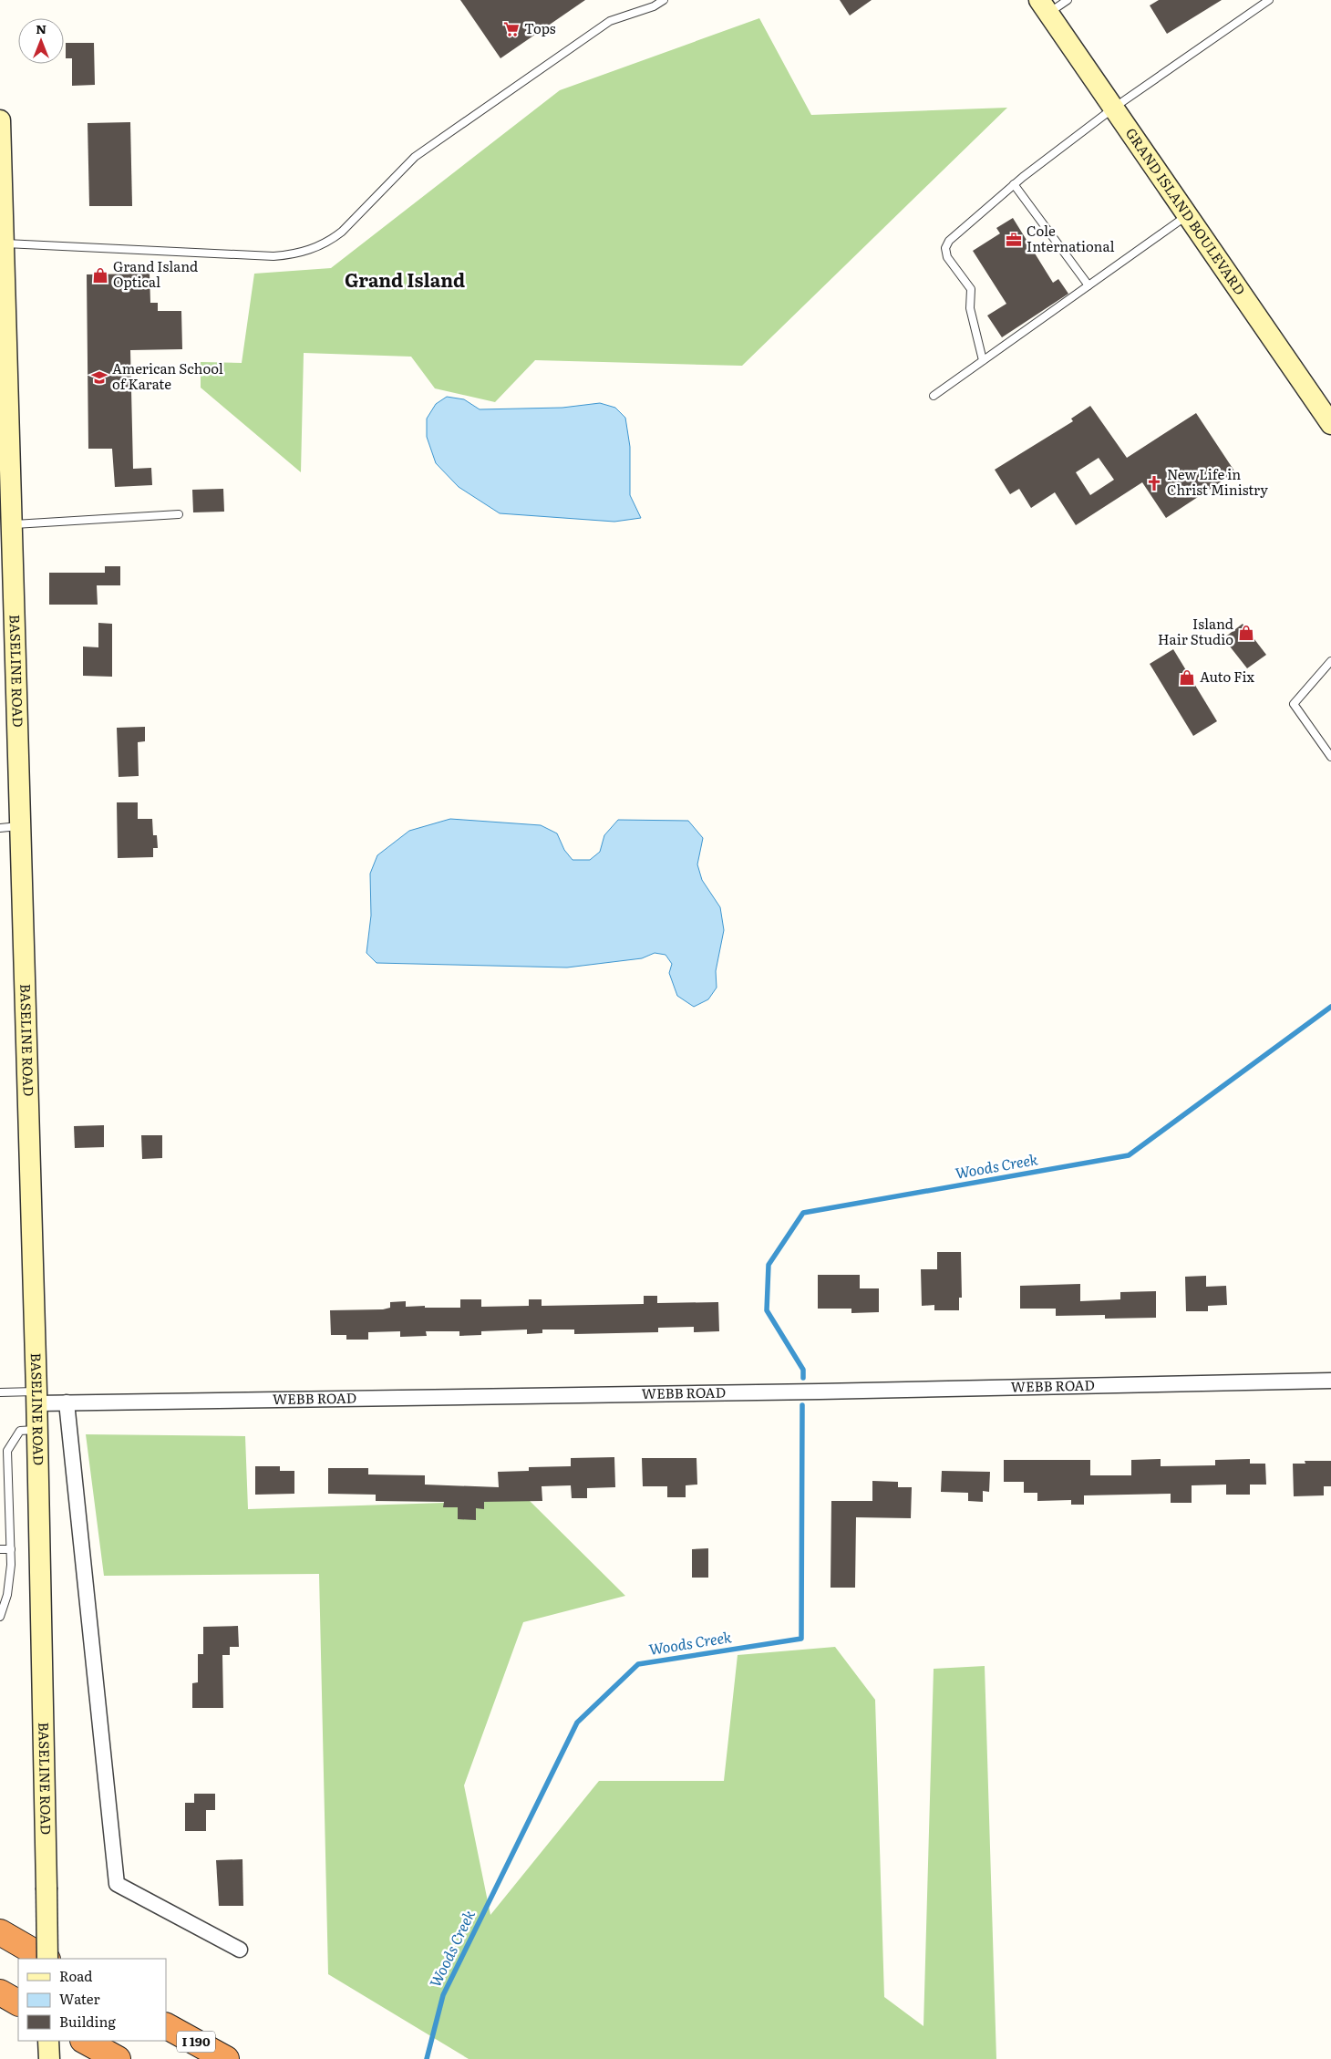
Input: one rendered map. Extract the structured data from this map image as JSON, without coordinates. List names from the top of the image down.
{
  "streets": {
    "highway": ["I 190"],
    "street": ["GRAND ISLAND BOULEVARD", "BASELINE ROAD", "WEBB ROAD"]
  },
  "crossings": [
    ["BASELINE ROAD", "WEBB ROAD"]
  ],
  "districts": ["Grand Island"],
  "water": ["Woods Creek"],
  "places": {
    "supermarket": ["Tops"],
    "office": ["Cole International"],
    "shop": ["Grand Island Optical", "Island Hair Studio", "Auto Fix"],
    "school or university": ["American School of Karate"],
    "church": ["New Life in Christ Ministry"]
  },
  "legend": ["Road", "Water", "Building"],
  "north": "top"
}
